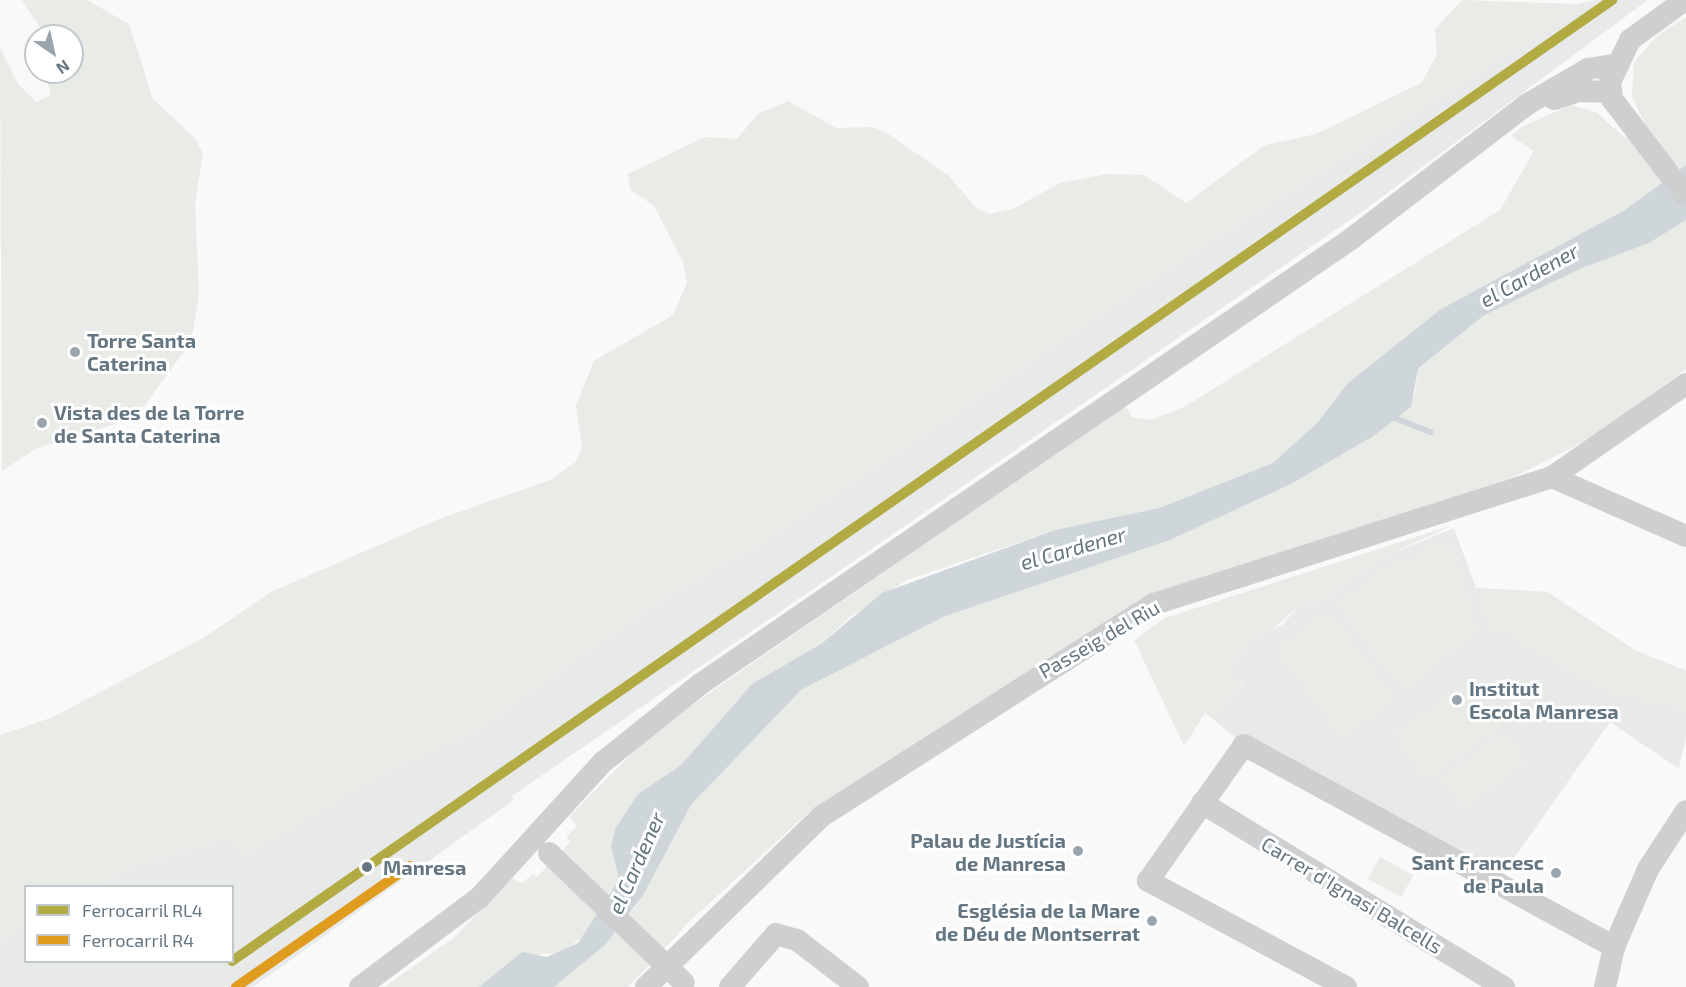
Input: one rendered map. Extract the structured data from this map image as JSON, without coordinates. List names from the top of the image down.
{
  "streets": {
    "street": ["Passeig del Riu", "Carrer d'Ignasi Balcells"]
  },
  "water": ["el Cardener"],
  "places": [
    "Torre Santa Caterina",
    "Vista des de la Torre de Santa Caterina",
    "Institut Escola Manresa",
    "Palau de Justícia de Manresa",
    "Manresa",
    "Sant Francesc de Paula",
    "Església de la Mare de Déu de Montserrat"
  ],
  "lines": ["rail line RL4", "rail line R4"],
  "legend": ["Ferrocarril RL4", "Ferrocarril R4"],
  "north": "bottom right"
}
